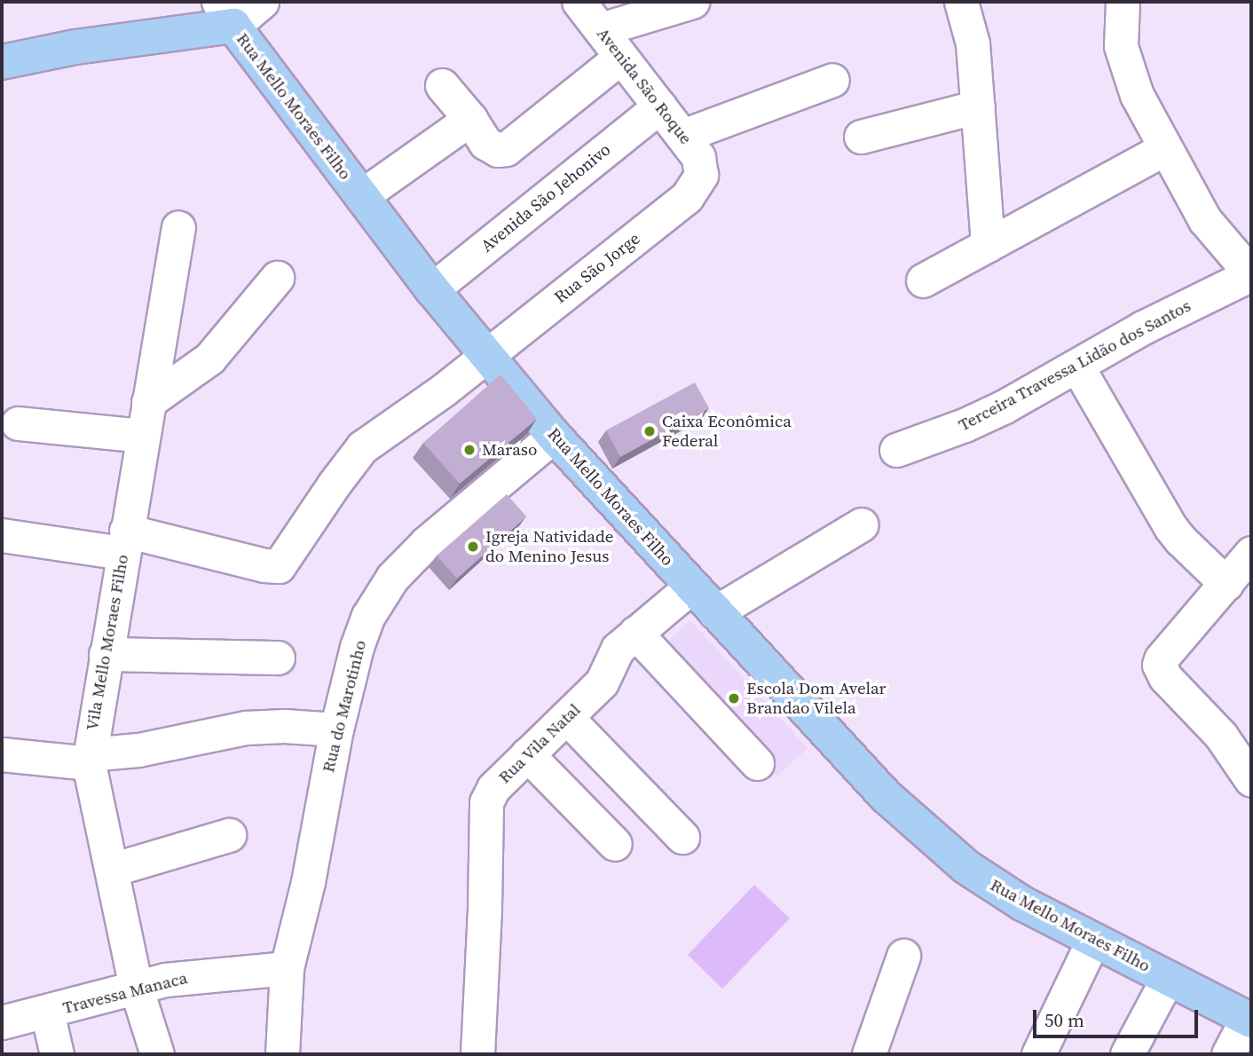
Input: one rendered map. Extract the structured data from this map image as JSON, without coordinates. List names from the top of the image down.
{
  "streets": {
    "main road": ["Rua Mello Moraes Filho"],
    "street": [
      "Avenida São Roque",
      "Avenida São Jehonivo",
      "Rua São Jorge",
      "Terceira Travessa Lidão dos Santos",
      "Vila Mello Moraes Filho",
      "Rua do Marotinho",
      "Rua Vila Natal",
      "Travessa Manaca"
    ]
  },
  "crossings": [
    ["Avenida São Roque", "Avenida São Jehonivo"],
    ["Avenida São Roque", "Rua São Jorge"],
    ["Rua Mello Moraes Filho", "Avenida São Jehonivo"],
    ["Rua Mello Moraes Filho", "Rua São Jorge"],
    ["Rua Mello Moraes Filho", "Rua do Marotinho"],
    ["Rua Mello Moraes Filho", "Rua Vila Natal"],
    ["Vila Mello Moraes Filho", "Travessa Manaca"],
    ["Rua do Marotinho", "Travessa Manaca"]
  ],
  "places": [
    "Caixa Econômica Federal",
    "Maraso",
    "Igreja Natividade do Menino Jesus",
    "Escola Dom Avelar Brandao Vilela"
  ],
  "scale_bar": "50 m"
}
